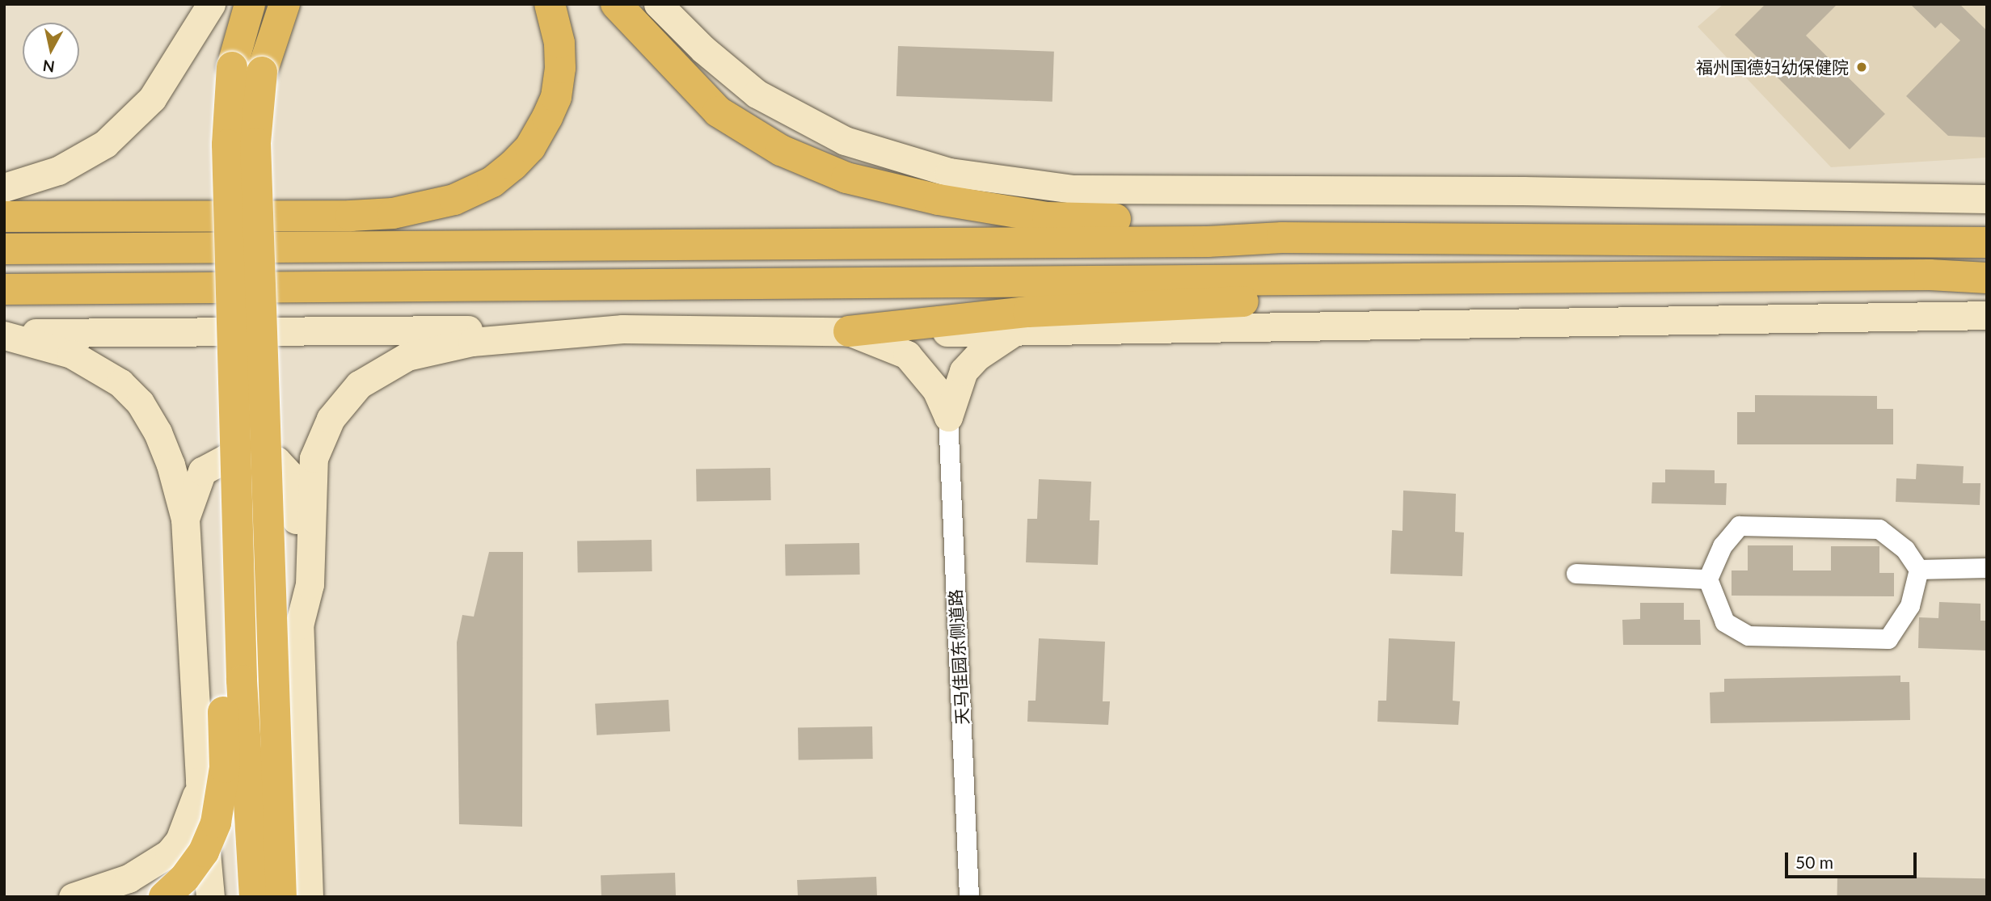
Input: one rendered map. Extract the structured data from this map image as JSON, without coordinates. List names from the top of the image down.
{
  "streets": {
    "street": ["天马佳园东侧道路"]
  },
  "places": ["福州国德妇幼保健院"],
  "scale_bar": "50 m",
  "north": "bottom"
}
